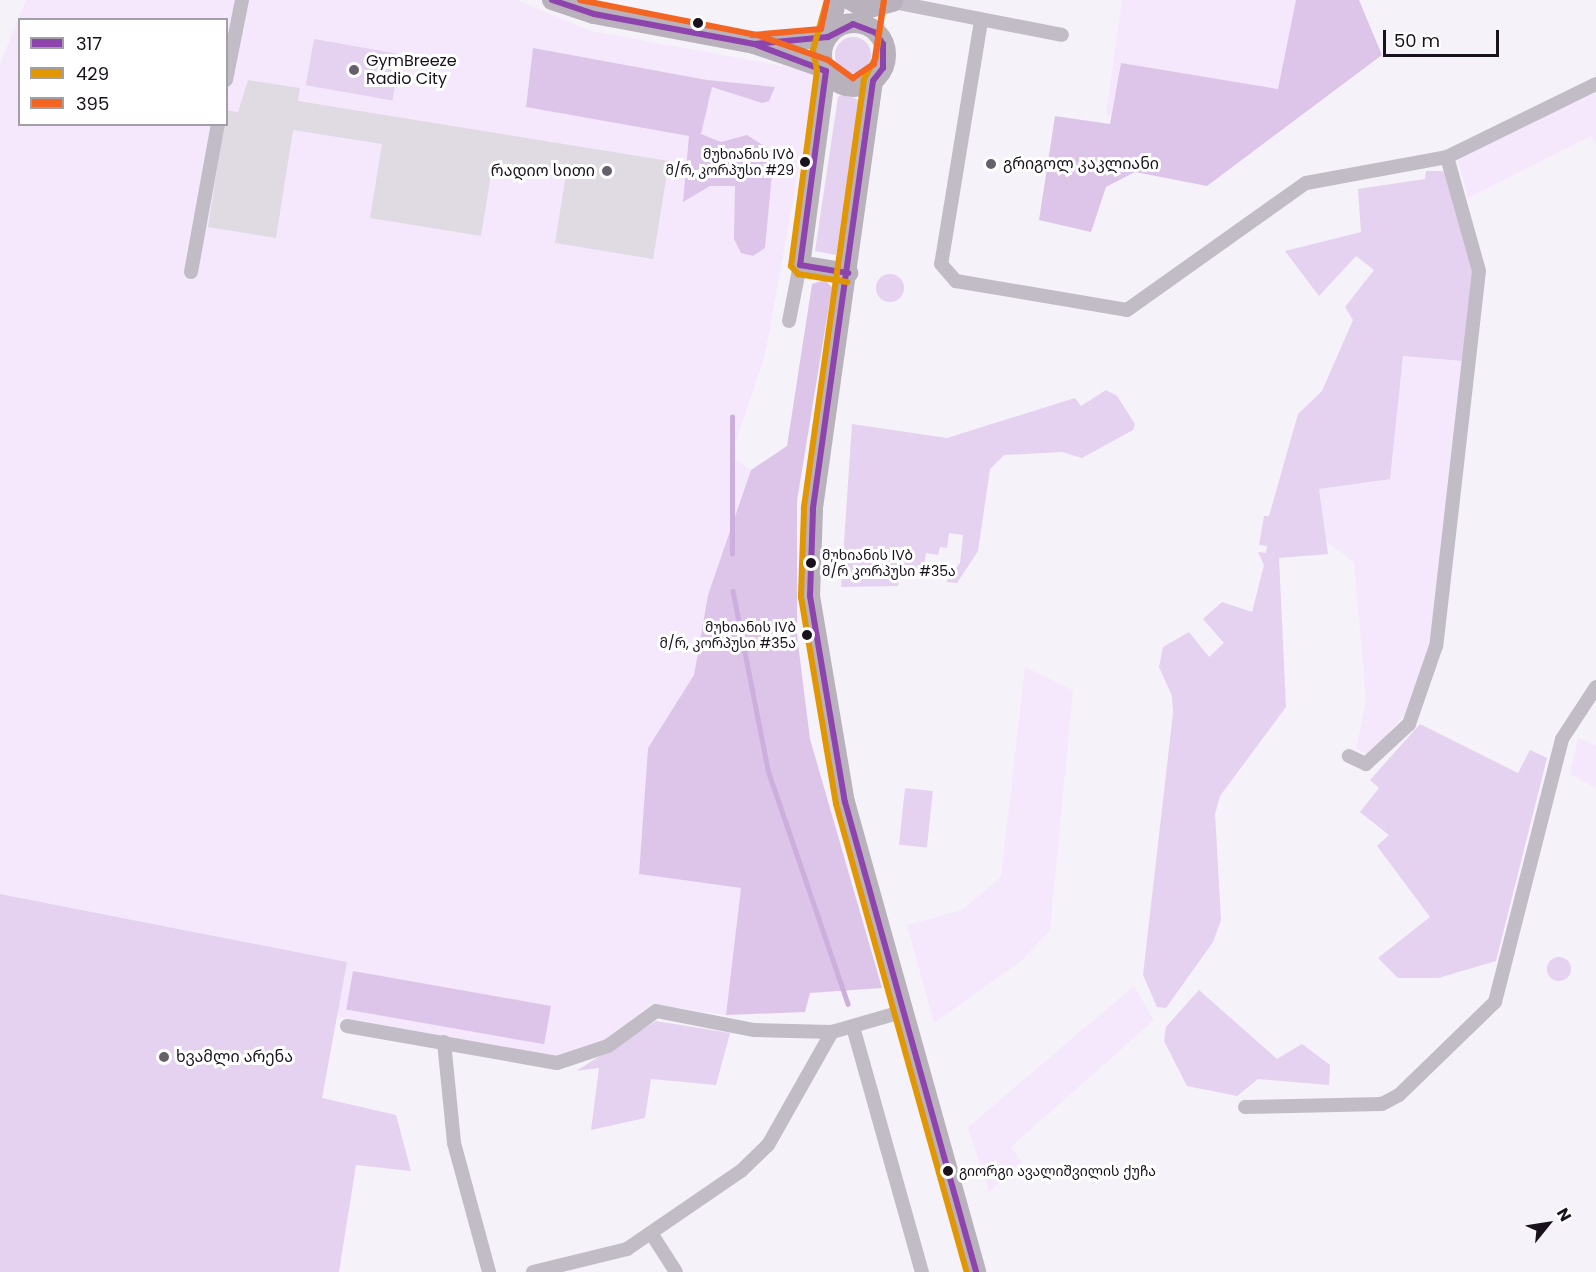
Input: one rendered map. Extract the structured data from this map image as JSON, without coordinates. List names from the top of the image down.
{
  "places": [
    "GymBreeze Radio City",
    "მუხიანის IVბ მ/რ, კორპუსი #29",
    "გრიგოლ კაკლიანი",
    "რადიო სითი",
    "მუხიანის IVბ მ/რ კორპუსი #35ა",
    "მუხიანის IVბ მ/რ, კორპუსი #35ა",
    "ხვამლი არენა",
    "გიორგი ავალიშვილის ქუჩა"
  ],
  "lines": ["transit line 317", "transit line 429", "transit line 395"],
  "legend": ["317", "429", "395"],
  "scale_bar": "50 m",
  "north": "top right"
}
